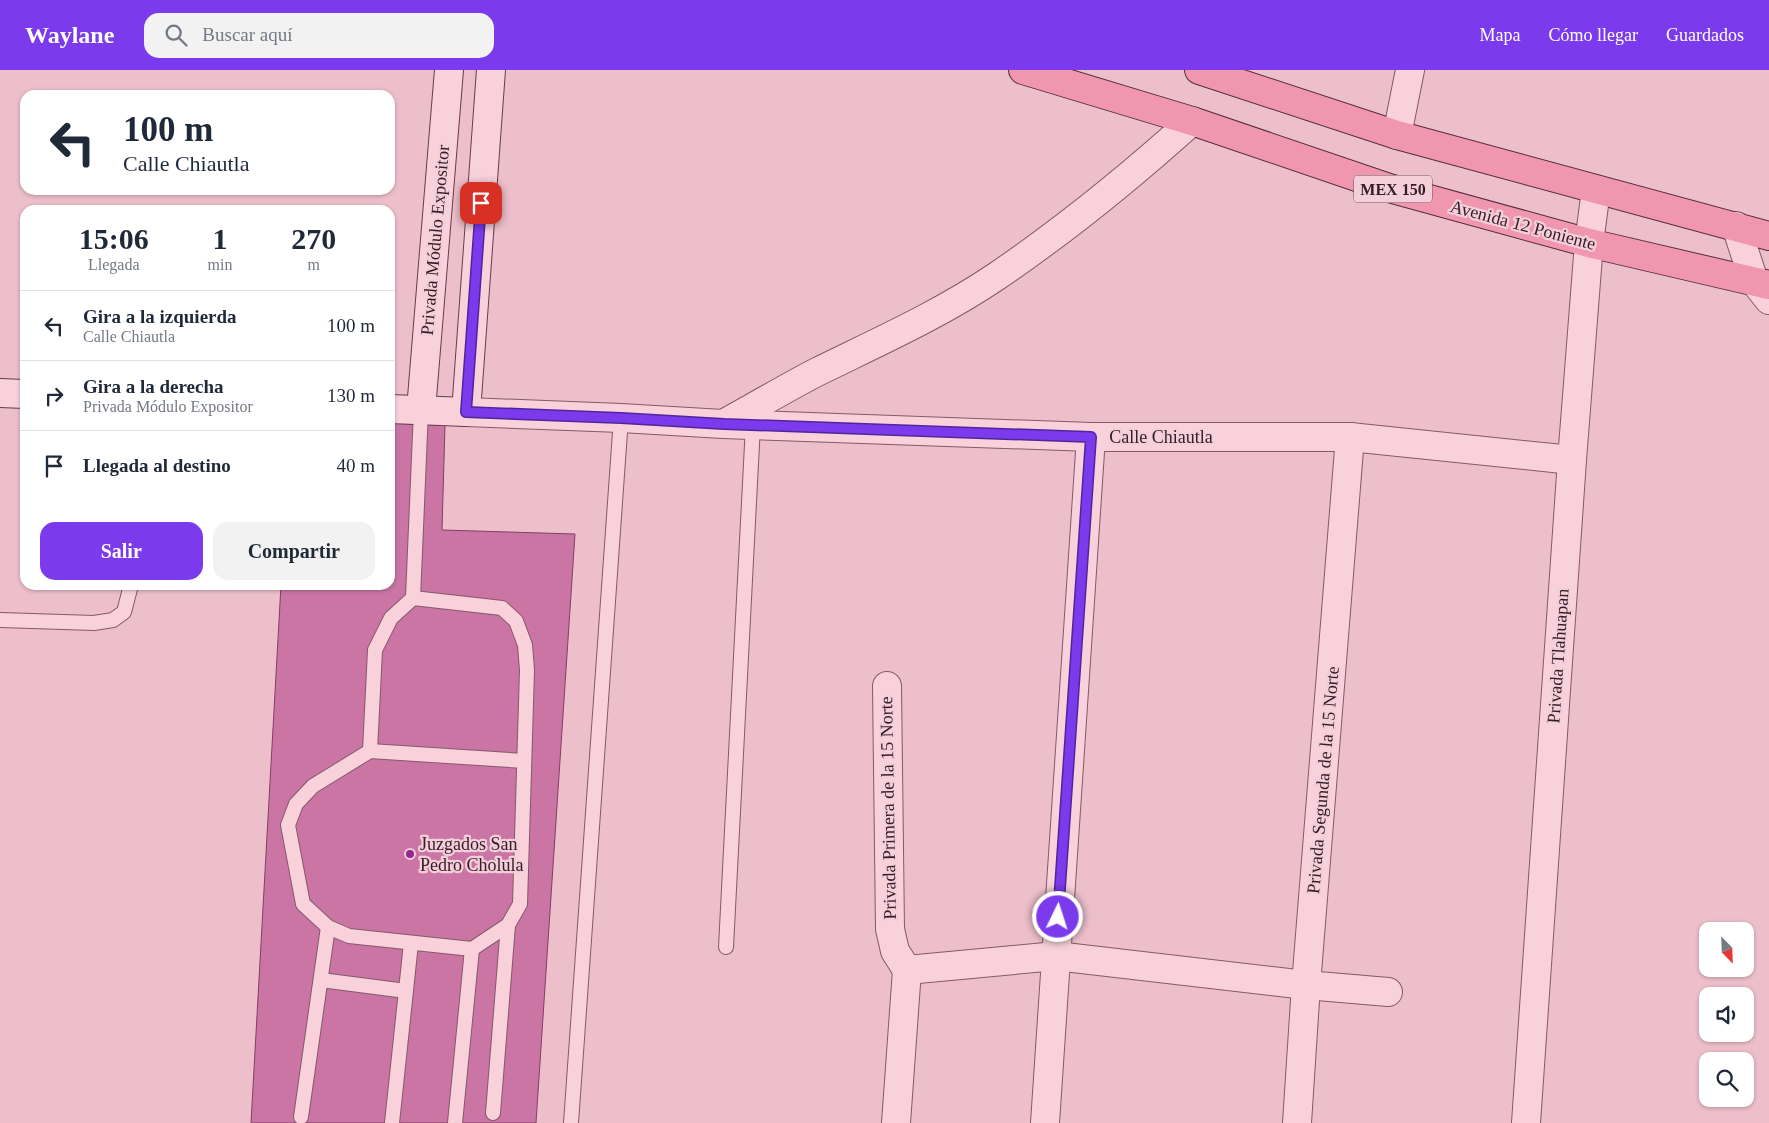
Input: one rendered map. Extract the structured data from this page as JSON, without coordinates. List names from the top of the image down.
{
  "streets": {
    "main road": ["MEX 150", "Avenida 12 Poniente"],
    "street": [
      "Privada Módulo Expositor",
      "Calle Chiautla",
      "Privada Tlahuapan",
      "Privada Segunda de la 15 Norte",
      "Privada Primera de la 15 Norte"
    ]
  },
  "crossings": [
    ["Avenida 12 Poniente", "Privada Tlahuapan"],
    ["Privada Módulo Expositor", "Calle Chiautla"],
    ["Calle Chiautla", "Privada Tlahuapan"],
    ["Calle Chiautla", "Privada Segunda de la 15 Norte"]
  ],
  "places": ["Juzgados San Pedro Cholula"],
  "north": "bottom right",
  "page": {
    "header": "Waylane",
    "search": "Buscar aquí",
    "nav": ["Mapa", "Cómo llegar", "Guardados"],
    "turn": ["100 m", "Calle Chiautla"],
    "eta": [
      "15:06",
      "Llegada",
      "1",
      "min",
      "270",
      "m"
    ],
    "list": [
      {
        "name": "Gira a la izquierda",
        "note": "Calle Chiautla",
        "value": "100 m"
      },
      {
        "name": "Gira a la derecha",
        "note": "Privada Módulo Expositor",
        "value": "130 m"
      },
      {
        "name": "Llegada al destino",
        "value": "40 m"
      }
    ],
    "buttons": ["Salir", "Compartir"]
  }
}
